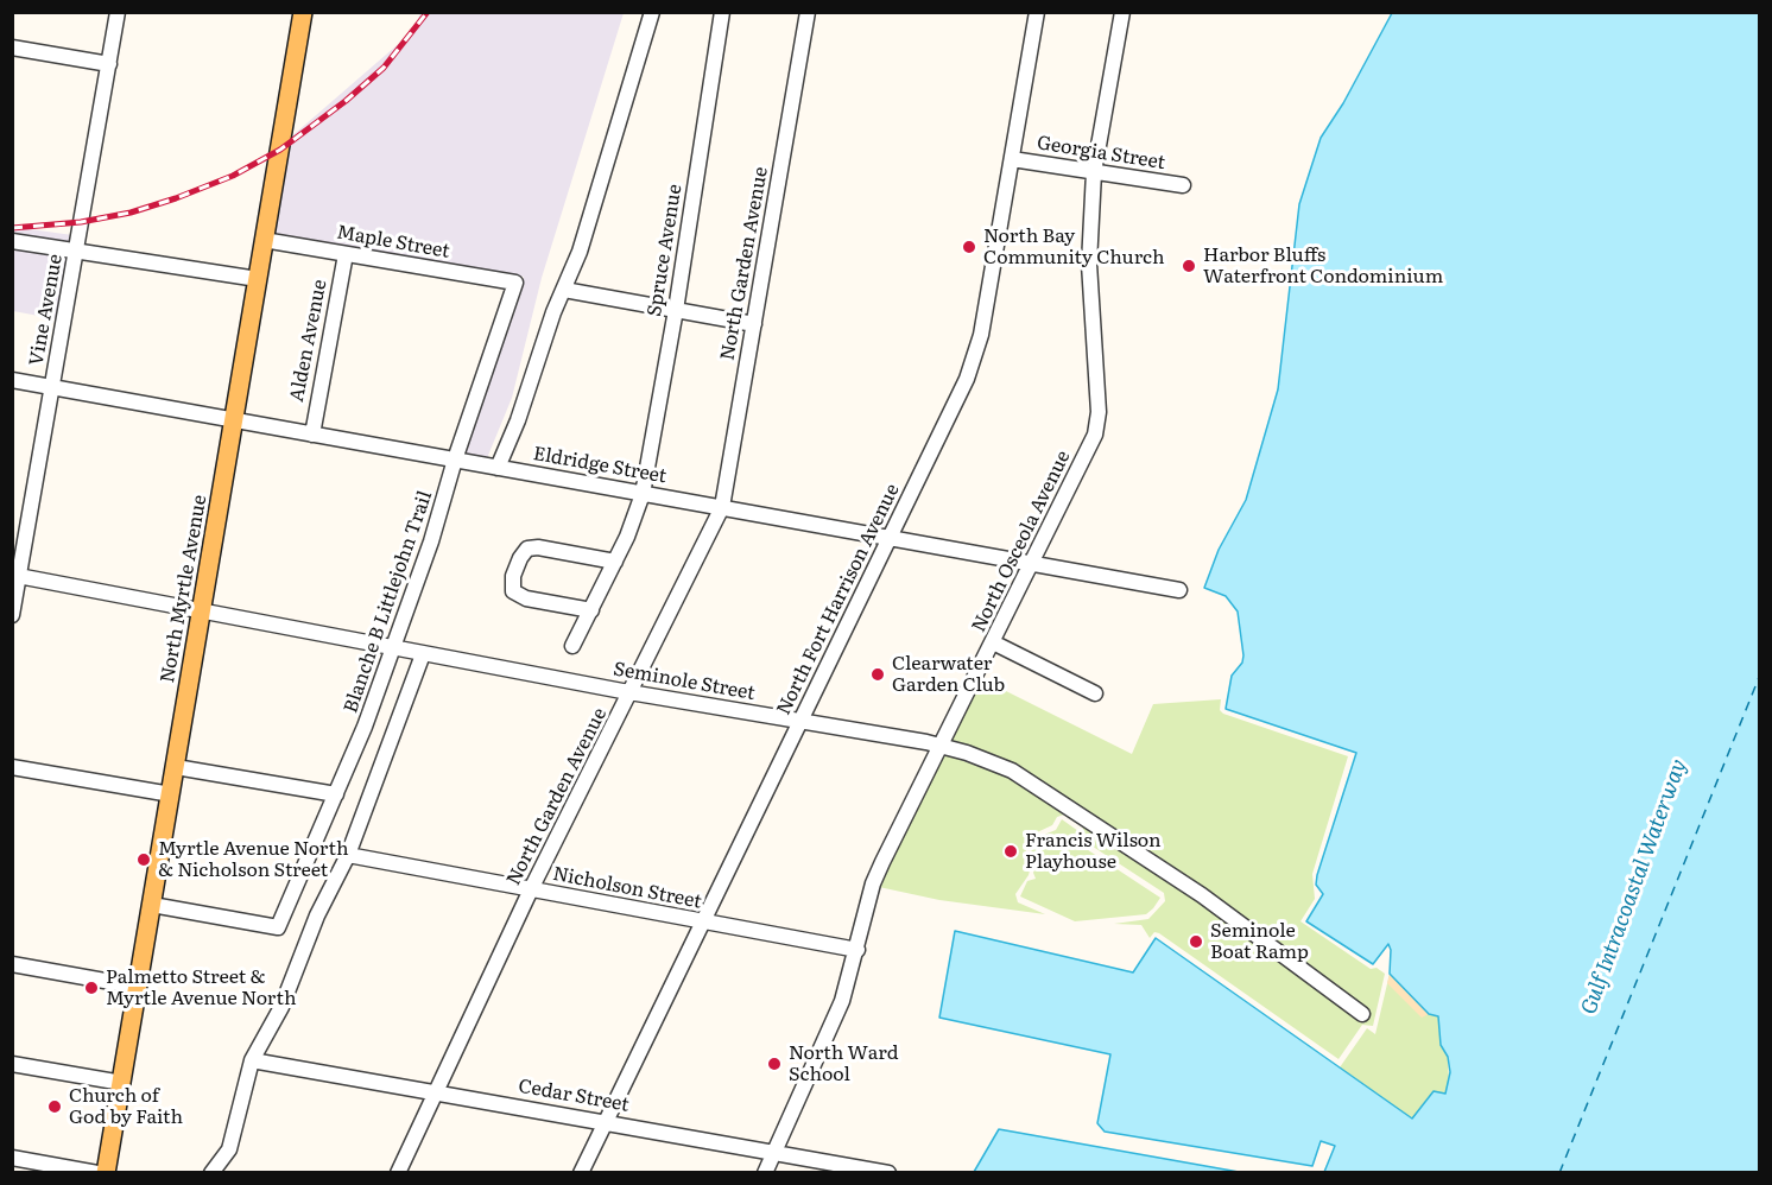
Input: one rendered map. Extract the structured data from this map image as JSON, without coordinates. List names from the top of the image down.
{
  "streets": {
    "main road": ["North Myrtle Avenue"],
    "street": [
      "Georgia Street",
      "Maple Street",
      "Spruce Avenue",
      "North Garden Avenue",
      "Vine Avenue",
      "Alden Avenue",
      "Eldridge Street",
      "North Osceola Avenue",
      "North Fort Harrison Avenue",
      "Blanche B Littlejohn Trail",
      "Seminole Street",
      "Nicholson Street",
      "Cedar Street"
    ]
  },
  "crossings": [
    ["Georgia Street", "North Osceola Avenue"],
    ["Georgia Street", "North Fort Harrison Avenue"],
    ["Maple Street", "Alden Avenue"],
    ["Maple Street", "North Myrtle Avenue"],
    ["Maple Street", "Blanche B Littlejohn Trail"],
    ["Spruce Avenue", "Eldridge Street"],
    ["North Garden Avenue", "Eldridge Street"],
    ["North Garden Avenue", "Seminole Street"],
    ["North Garden Avenue", "Nicholson Street"],
    ["North Garden Avenue", "Cedar Street"],
    ["Vine Avenue", "Eldridge Street"],
    ["Vine Avenue", "Seminole Street"],
    ["Alden Avenue", "Eldridge Street"],
    ["Eldridge Street", "North Osceola Avenue"],
    ["Eldridge Street", "North Myrtle Avenue"],
    ["Eldridge Street", "North Fort Harrison Avenue"],
    ["Eldridge Street", "Blanche B Littlejohn Trail"],
    ["North Osceola Avenue", "Seminole Street"],
    ["North Osceola Avenue", "Nicholson Street"],
    ["North Osceola Avenue", "Cedar Street"],
    ["North Myrtle Avenue", "Blanche B Littlejohn Trail"],
    ["North Myrtle Avenue", "Seminole Street"],
    ["North Fort Harrison Avenue", "Seminole Street"],
    ["North Fort Harrison Avenue", "Nicholson Street"],
    ["North Fort Harrison Avenue", "Cedar Street"],
    ["Blanche B Littlejohn Trail", "Seminole Street"]
  ],
  "water": ["Gulf Intracoastal Waterway"],
  "places": [
    "North Bay Community Church",
    "Harbor Bluffs Waterfront Condominium",
    "Clearwater Garden Club",
    "Francis Wilson Playhouse",
    "Myrtle Avenue North & Nicholson Street",
    "Seminole Boat Ramp",
    "Palmetto Street & Myrtle Avenue North",
    "North Ward School",
    "Church of God by Faith"
  ]
}
